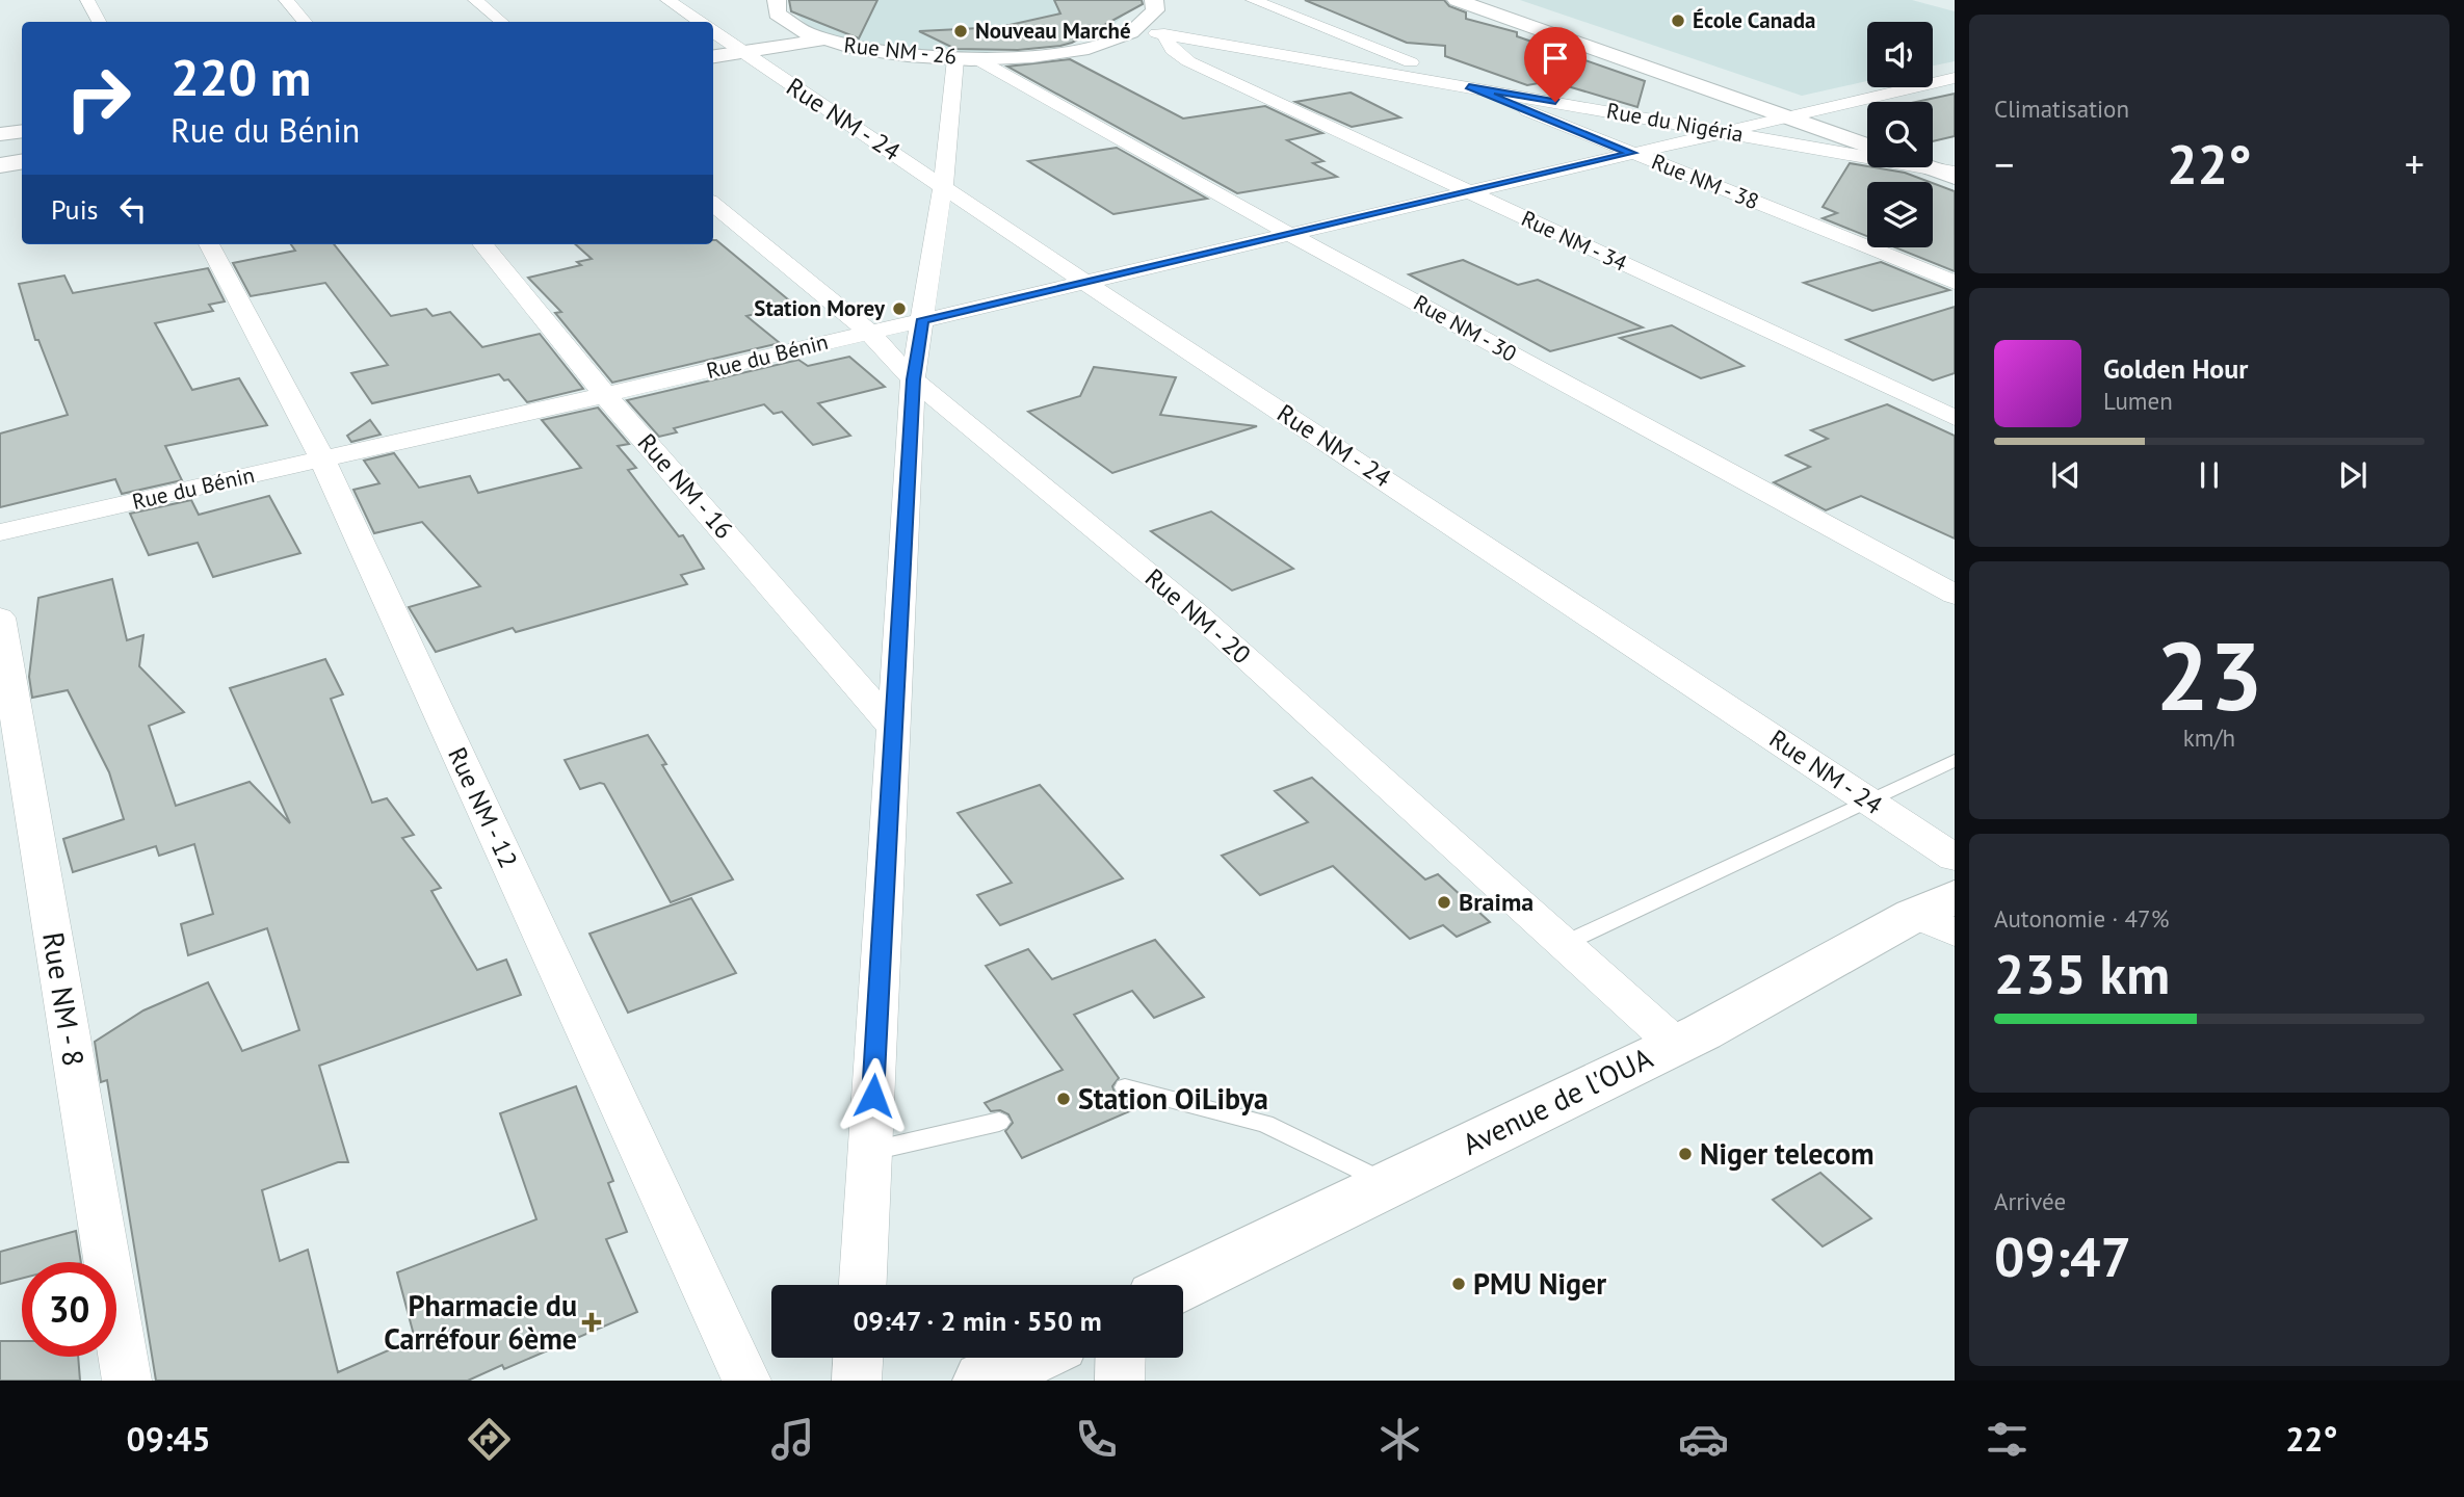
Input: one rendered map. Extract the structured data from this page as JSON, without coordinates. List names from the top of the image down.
{
  "streets": {
    "main road": ["Rue NM - 26", "Avenue de l'OUA"],
    "street": [
      "Rue NM - 24",
      "Rue du Nigéria",
      "Rue NM - 38",
      "Rue NM - 34",
      "Rue NM - 30",
      "Rue du Bénin",
      "Rue NM - 16",
      "Rue NM - 20",
      "Rue NM - 12",
      "Rue NM - 8"
    ]
  },
  "crossings": [
    ["Rue NM - 26", "Rue du Nigéria"],
    ["Rue NM - 26", "Rue NM - 30"],
    ["Rue NM - 24", "Rue du Bénin"],
    ["Rue du Nigéria", "Rue NM - 38"],
    ["Rue du Nigéria", "Rue NM - 34"],
    ["Rue du Nigéria", "Rue du Bénin"],
    ["Rue NM - 38", "Rue du Bénin"],
    ["Rue NM - 34", "Rue du Bénin"],
    ["Rue NM - 30", "Rue du Bénin"],
    ["Rue du Bénin", "Rue NM - 16"],
    ["Rue du Bénin", "Rue NM - 20"],
    ["Rue du Bénin", "Rue NM - 12"],
    ["Rue NM - 20", "Avenue de l'OUA"]
  ],
  "places": {
    "other": [
      "École Canada",
      "Nouveau Marché",
      "Station Morey",
      "Braima",
      "Station OiLibya",
      "Niger telecom",
      "PMU Niger"
    ],
    "health": ["Pharmacie du Carréfour 6ème"]
  },
  "page": {
    "tile": [
      "Climatisation",
      ["23", "km/h"],
      ["Autonomie · 47%", "235 km"],
      ["Arrivée", "09:47"]
    ],
    "turn": ["220 m", "Rue du Bénin"],
    "heat": ["−", "22°", "+"],
    "then": "Puis",
    "song": ["Golden Hour", "Lumen"],
    "limit": "30",
    "trip": "09:47 · 2 min · 550 m",
    "tabs": ["09:45", "22°"]
  }
}
